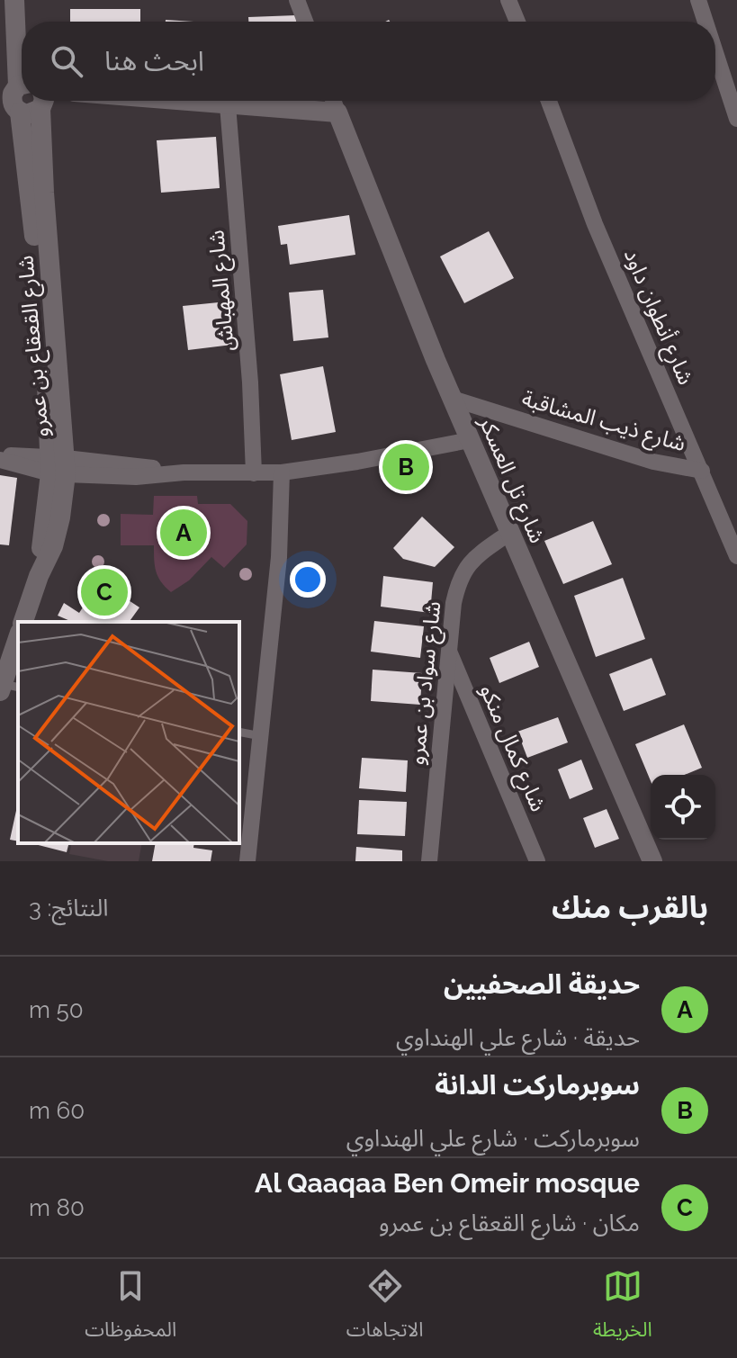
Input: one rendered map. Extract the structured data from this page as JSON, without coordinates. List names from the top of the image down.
{
  "streets": {
    "street": [
      "شارع المهباش",
      "شارع أنطوان داود",
      "شارع القعقاع بن عمرو",
      "شارع ذيب المشاقبة",
      "شارع تل العسكر",
      "شارع سواد بن عمرو",
      "شارع كمال منكو"
    ]
  },
  "crossings": [
    ["شارع أنطوان داود", "شارع ذيب المشاقبة"],
    ["شارع ذيب المشاقبة", "شارع تل العسكر"],
    ["شارع تل العسكر", "شارع سواد بن عمرو"],
    ["شارع سواد بن عمرو", "شارع كمال منكو"]
  ],
  "page": {
    "search": "ابحث هنا",
    "pins": ["B", "A", "C"],
    "heading": ["بالقرب منك", "النتائج: 3"],
    "list": [
      {
        "mark": "A",
        "name": "حديقة الصحفيين",
        "note": "حديقة · شارع علي الهنداوي",
        "value": "50 m"
      },
      {
        "mark": "B",
        "name": "سوبرماركت الدانة",
        "note": "سوبرماركت · شارع علي الهنداوي",
        "value": "60 m"
      },
      {
        "mark": "C",
        "name": "Al Qaaqaa Ben Omeir mosque",
        "note": "مكان · شارع القعقاع بن عمرو",
        "value": "80 m"
      }
    ],
    "nav": ["الخريطة", "الاتجاهات", "المحفوظات"]
  }
}
